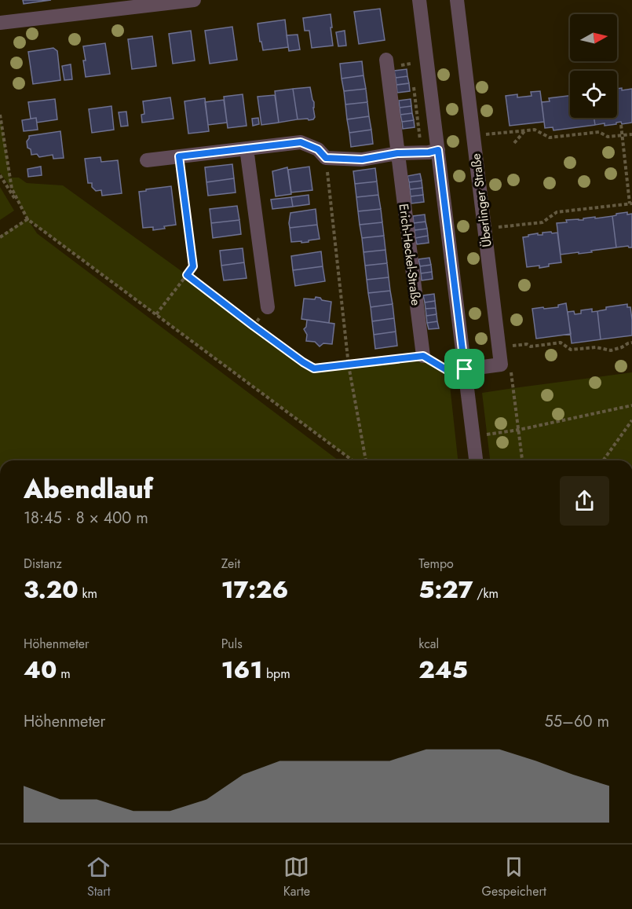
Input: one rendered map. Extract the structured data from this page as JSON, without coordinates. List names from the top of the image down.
{
  "streets": {
    "street": ["Überlinger Straße", "Erich-Heckel-Straße"]
  },
  "north": "right",
  "page": {
    "heading": ["Abendlauf", "18:45 · 8 × 400 m"],
    "stats": [
      ["Distanz", "3.20 km"],
      ["Zeit", "17:26"],
      ["Tempo", "5:27 /km"],
      ["Höhenmeter", "40 m"],
      ["Puls", "161 bpm"],
      ["kcal", "245"]
    ],
    "chart": ["Höhenmeter", "55–60 m"],
    "tabs": ["Start", "Karte", "Gespeichert"]
  }
}
